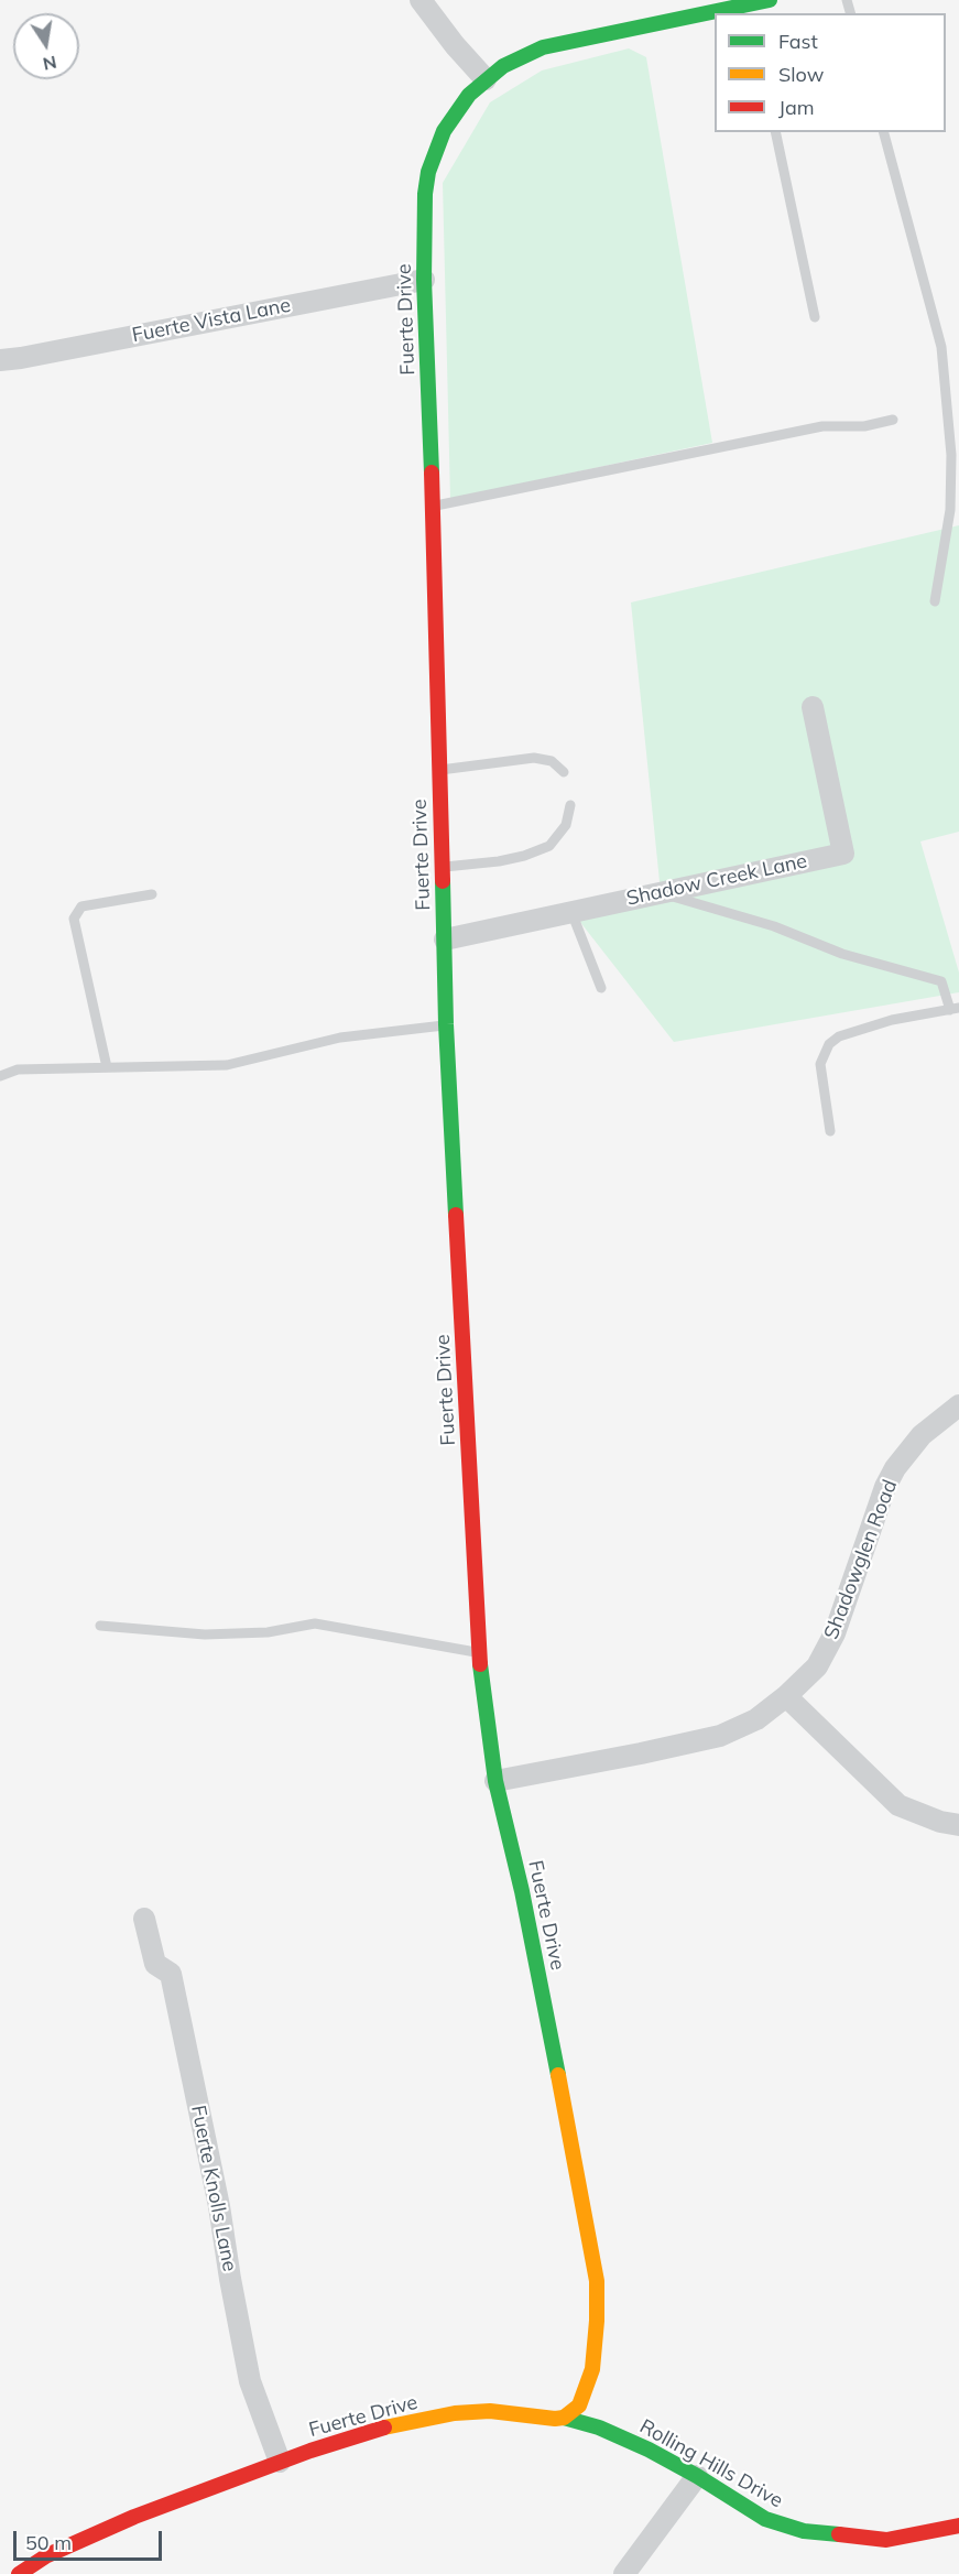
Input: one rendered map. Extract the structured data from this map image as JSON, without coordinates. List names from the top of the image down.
{
  "streets": {
    "street": [
      "Fuerte Drive",
      "Fuerte Vista Lane",
      "Shadow Creek Lane",
      "Shadowglen Road",
      "Fuerte Knolls Lane",
      "Rolling Hills Drive"
    ]
  },
  "crossings": [
    ["Fuerte Drive", "Fuerte Vista Lane"],
    ["Fuerte Drive", "Shadow Creek Lane"],
    ["Fuerte Drive", "Shadowglen Road"],
    ["Fuerte Drive", "Fuerte Knolls Lane"],
    ["Fuerte Drive", "Rolling Hills Drive"]
  ],
  "legend": ["Fast", "Slow", "Jam"],
  "scale_bar": "50 m",
  "north": "bottom"
}
